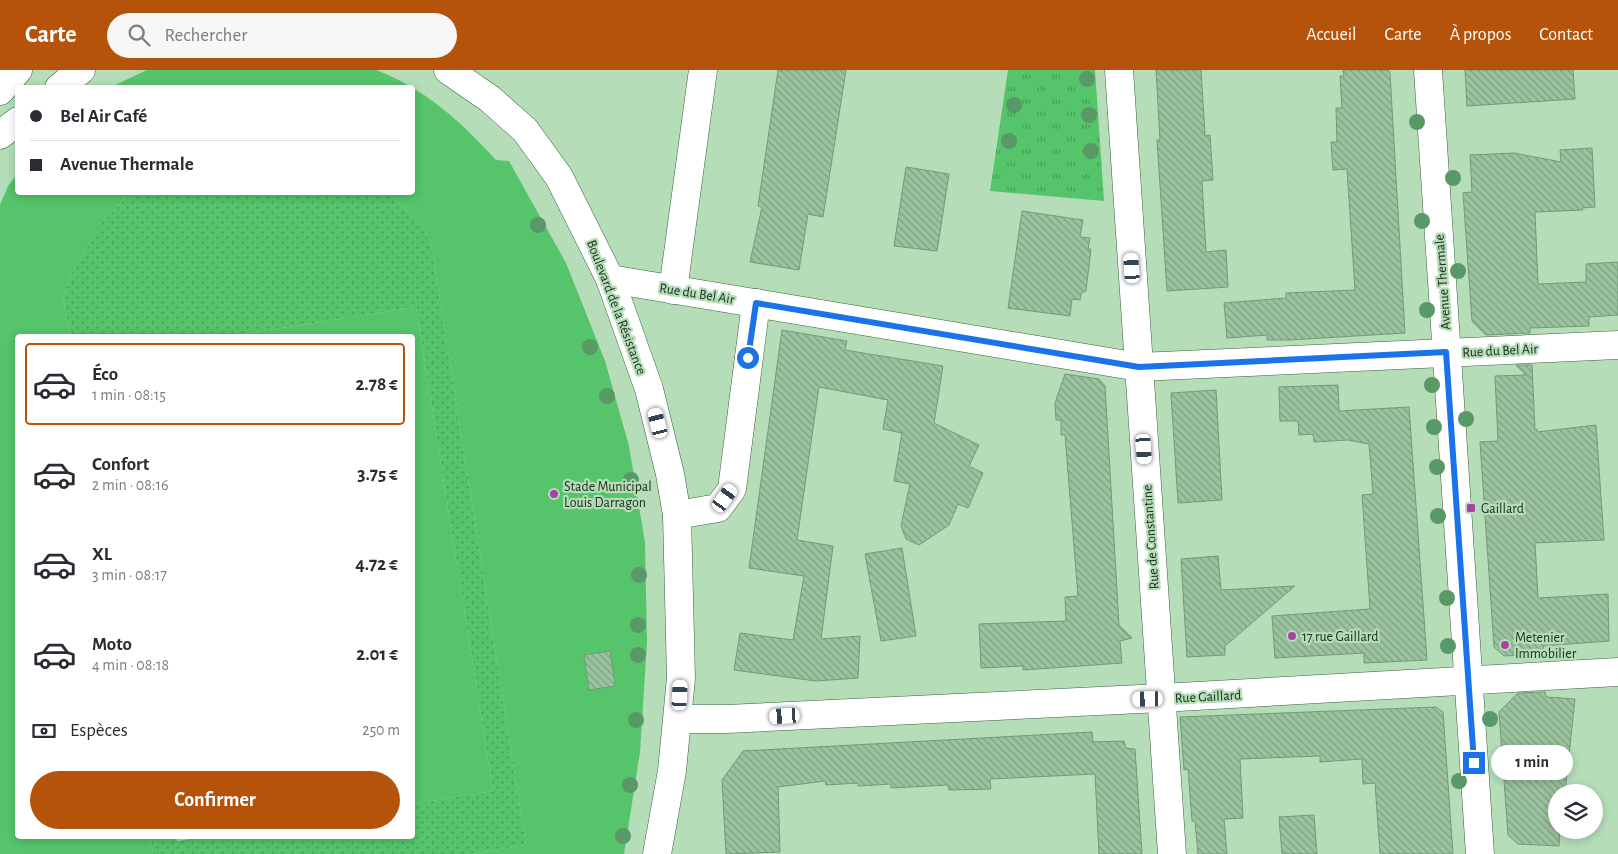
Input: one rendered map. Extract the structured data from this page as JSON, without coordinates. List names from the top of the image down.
{
  "streets": {
    "street": [
      "Avenue Thermale",
      "Rue du Bel Air",
      "Boulevard de la Résistance",
      "Rue de Constantine",
      "Rue Gaillard"
    ]
  },
  "crossings": [
    ["Avenue Thermale", "Rue du Bel Air"],
    ["Avenue Thermale", "Rue Gaillard"],
    ["Rue du Bel Air", "Boulevard de la Résistance"],
    ["Rue du Bel Air", "Rue de Constantine"],
    ["Boulevard de la Résistance", "Rue Gaillard"],
    ["Rue de Constantine", "Rue Gaillard"]
  ],
  "places": {
    "other": ["Stade Municipal Louis Darragon", "17 rue Gaillard", "Metenier Immobilier"],
    "transit": ["Gaillard"]
  },
  "page": {
    "header": "Carte",
    "search": "Rechercher",
    "nav": [
      "Accueil",
      "Carte",
      "À propos",
      "Contact"
    ],
    "banner": ["Bel Air Café", "Avenue Thermale"],
    "list": [
      {
        "name": "Éco",
        "note": "1 min · 08:15",
        "value": "2.78 €"
      },
      {
        "name": "Confort",
        "note": "2 min · 08:16",
        "value": "3.75 €"
      },
      {
        "name": "XL",
        "note": "3 min · 08:17",
        "value": "4.72 €"
      },
      {
        "name": "Moto",
        "note": "4 min · 08:18",
        "value": "2.01 €"
      }
    ],
    "pay": ["Espèces", "250 m"],
    "bubble": "1 min",
    "buttons": "Confirmer"
  }
}
